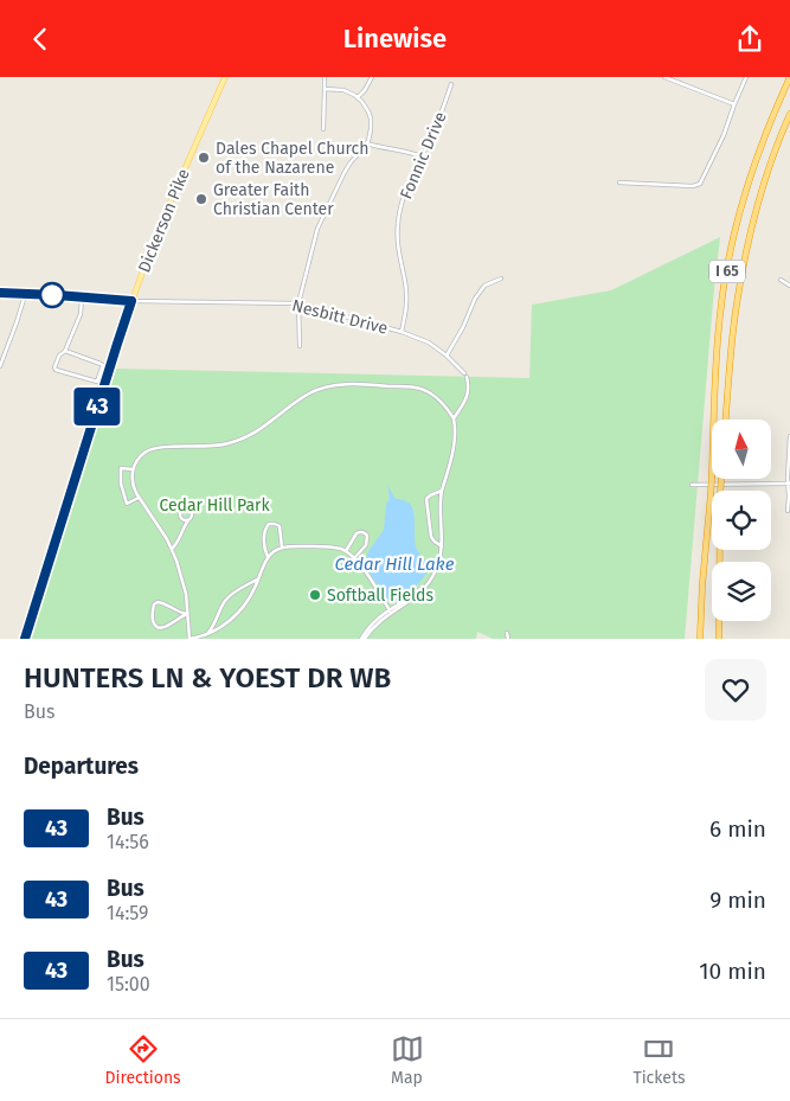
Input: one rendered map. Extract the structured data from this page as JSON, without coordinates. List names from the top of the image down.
{
  "streets": {
    "highway": ["I 65"],
    "main road": ["Dickerson Pike"],
    "street": ["Fonnic Drive", "Nesbitt Drive"]
  },
  "crossings": [
    ["Fonnic Drive", "Nesbitt Drive"],
    ["Dickerson Pike", "Nesbitt Drive"]
  ],
  "water": ["Cedar Hill Lake"],
  "parks": ["Cedar Hill Park"],
  "places": ["Dales Chapel Church of the Nazarene", "Greater Faith Christian Center", "Softball Fields"],
  "lines": ["bus line 43"],
  "north": "top",
  "page": {
    "header": "Linewise",
    "on_map": "43",
    "heading": [
      ["HUNTERS LN & YOEST DR WB", "Bus"],
      "Departures"
    ],
    "list": [
      {
        "mark": "43",
        "name": "Bus",
        "note": "14:56",
        "value": "6 min"
      },
      {
        "mark": "43",
        "name": "Bus",
        "note": "14:59",
        "value": "9 min"
      },
      {
        "mark": "43",
        "name": "Bus",
        "note": "15:00",
        "value": "10 min"
      }
    ],
    "tabs": ["Directions", "Map", "Tickets"]
  }
}
